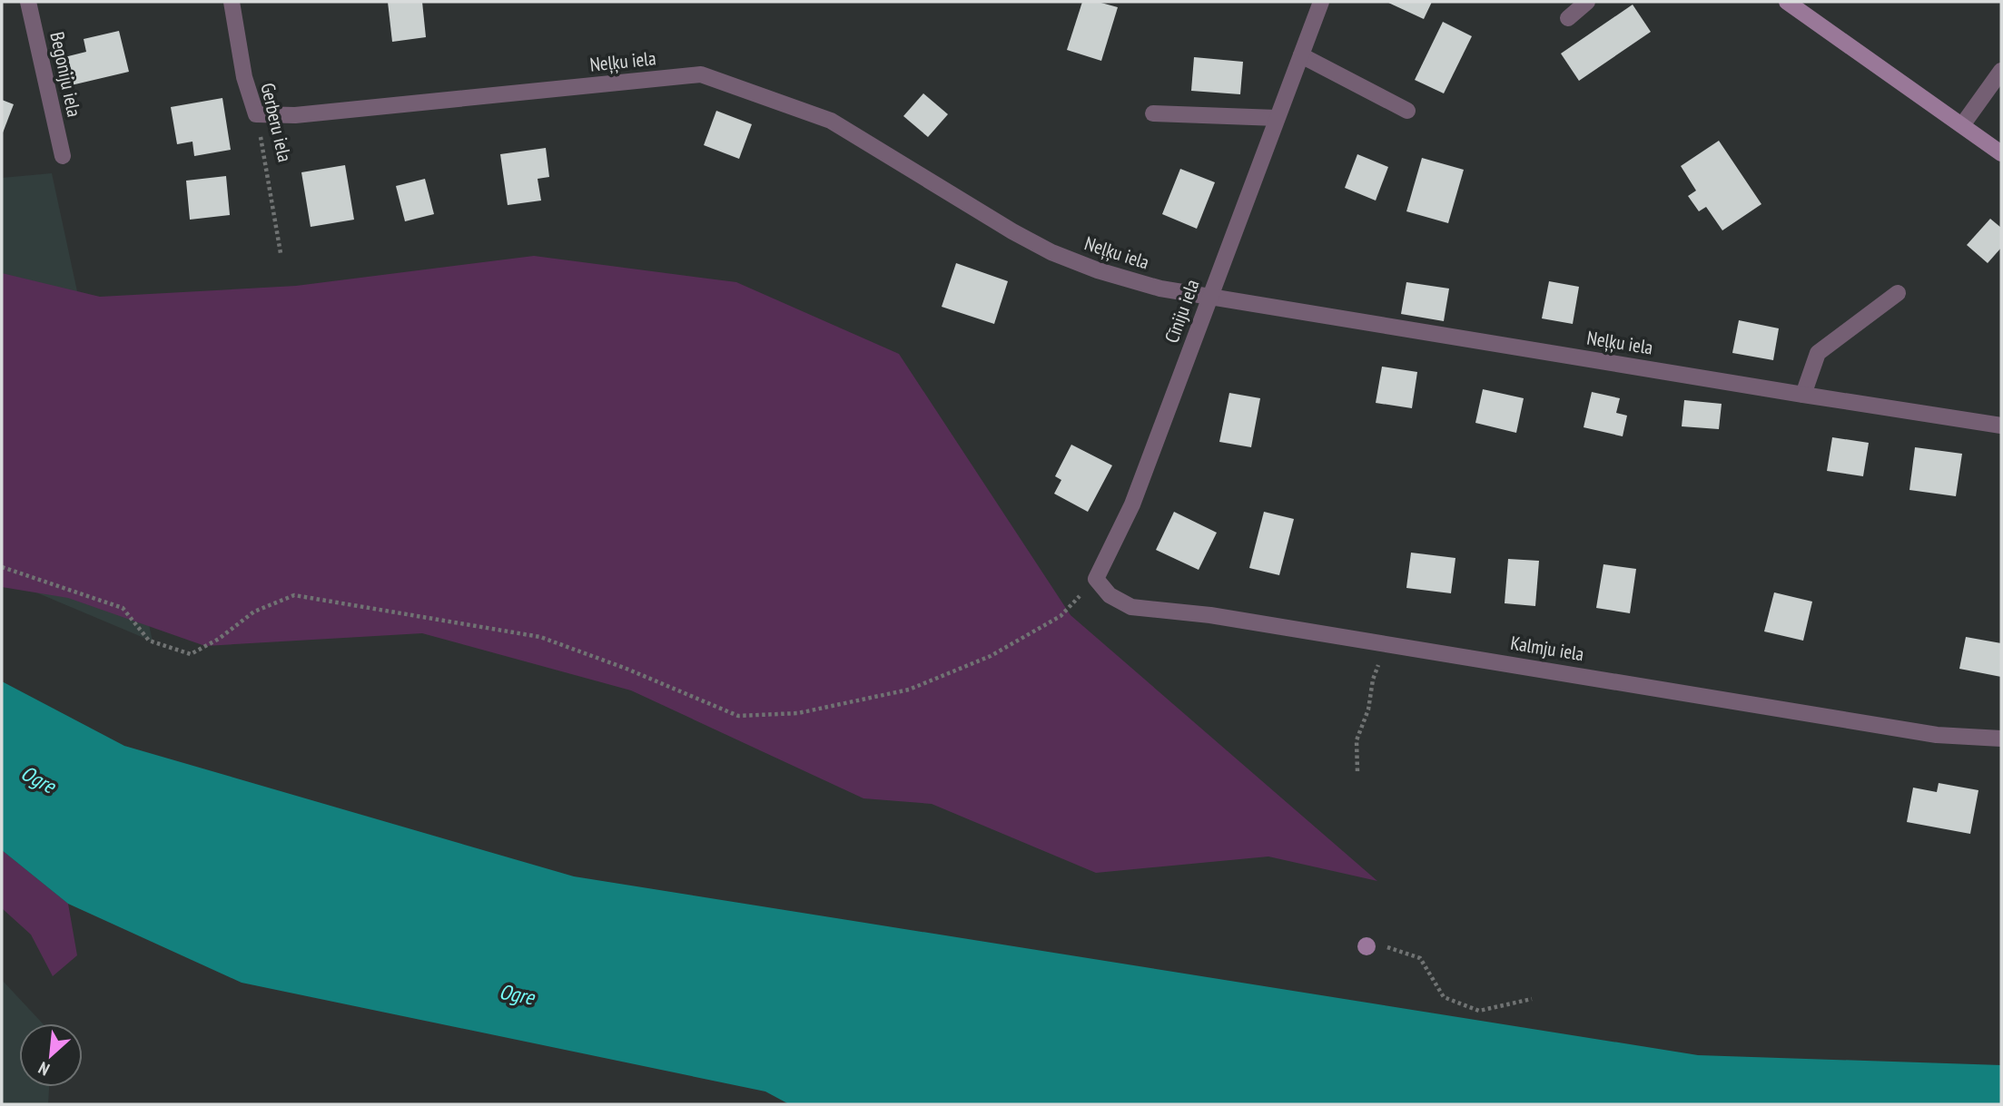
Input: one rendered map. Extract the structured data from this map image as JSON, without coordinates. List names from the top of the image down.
{
  "streets": {
    "street": [
      "Neļķu iela",
      "Begoniju iela",
      "Gerberu iela",
      "Cīniju iela",
      "Kalmju iela"
    ]
  },
  "crossings": [
    ["Neļķu iela", "Gerberu iela"],
    ["Neļķu iela", "Cīniju iela"],
    ["Cīniju iela", "Kalmju iela"]
  ],
  "water": ["Ogre"],
  "north": "bottom left"
}
